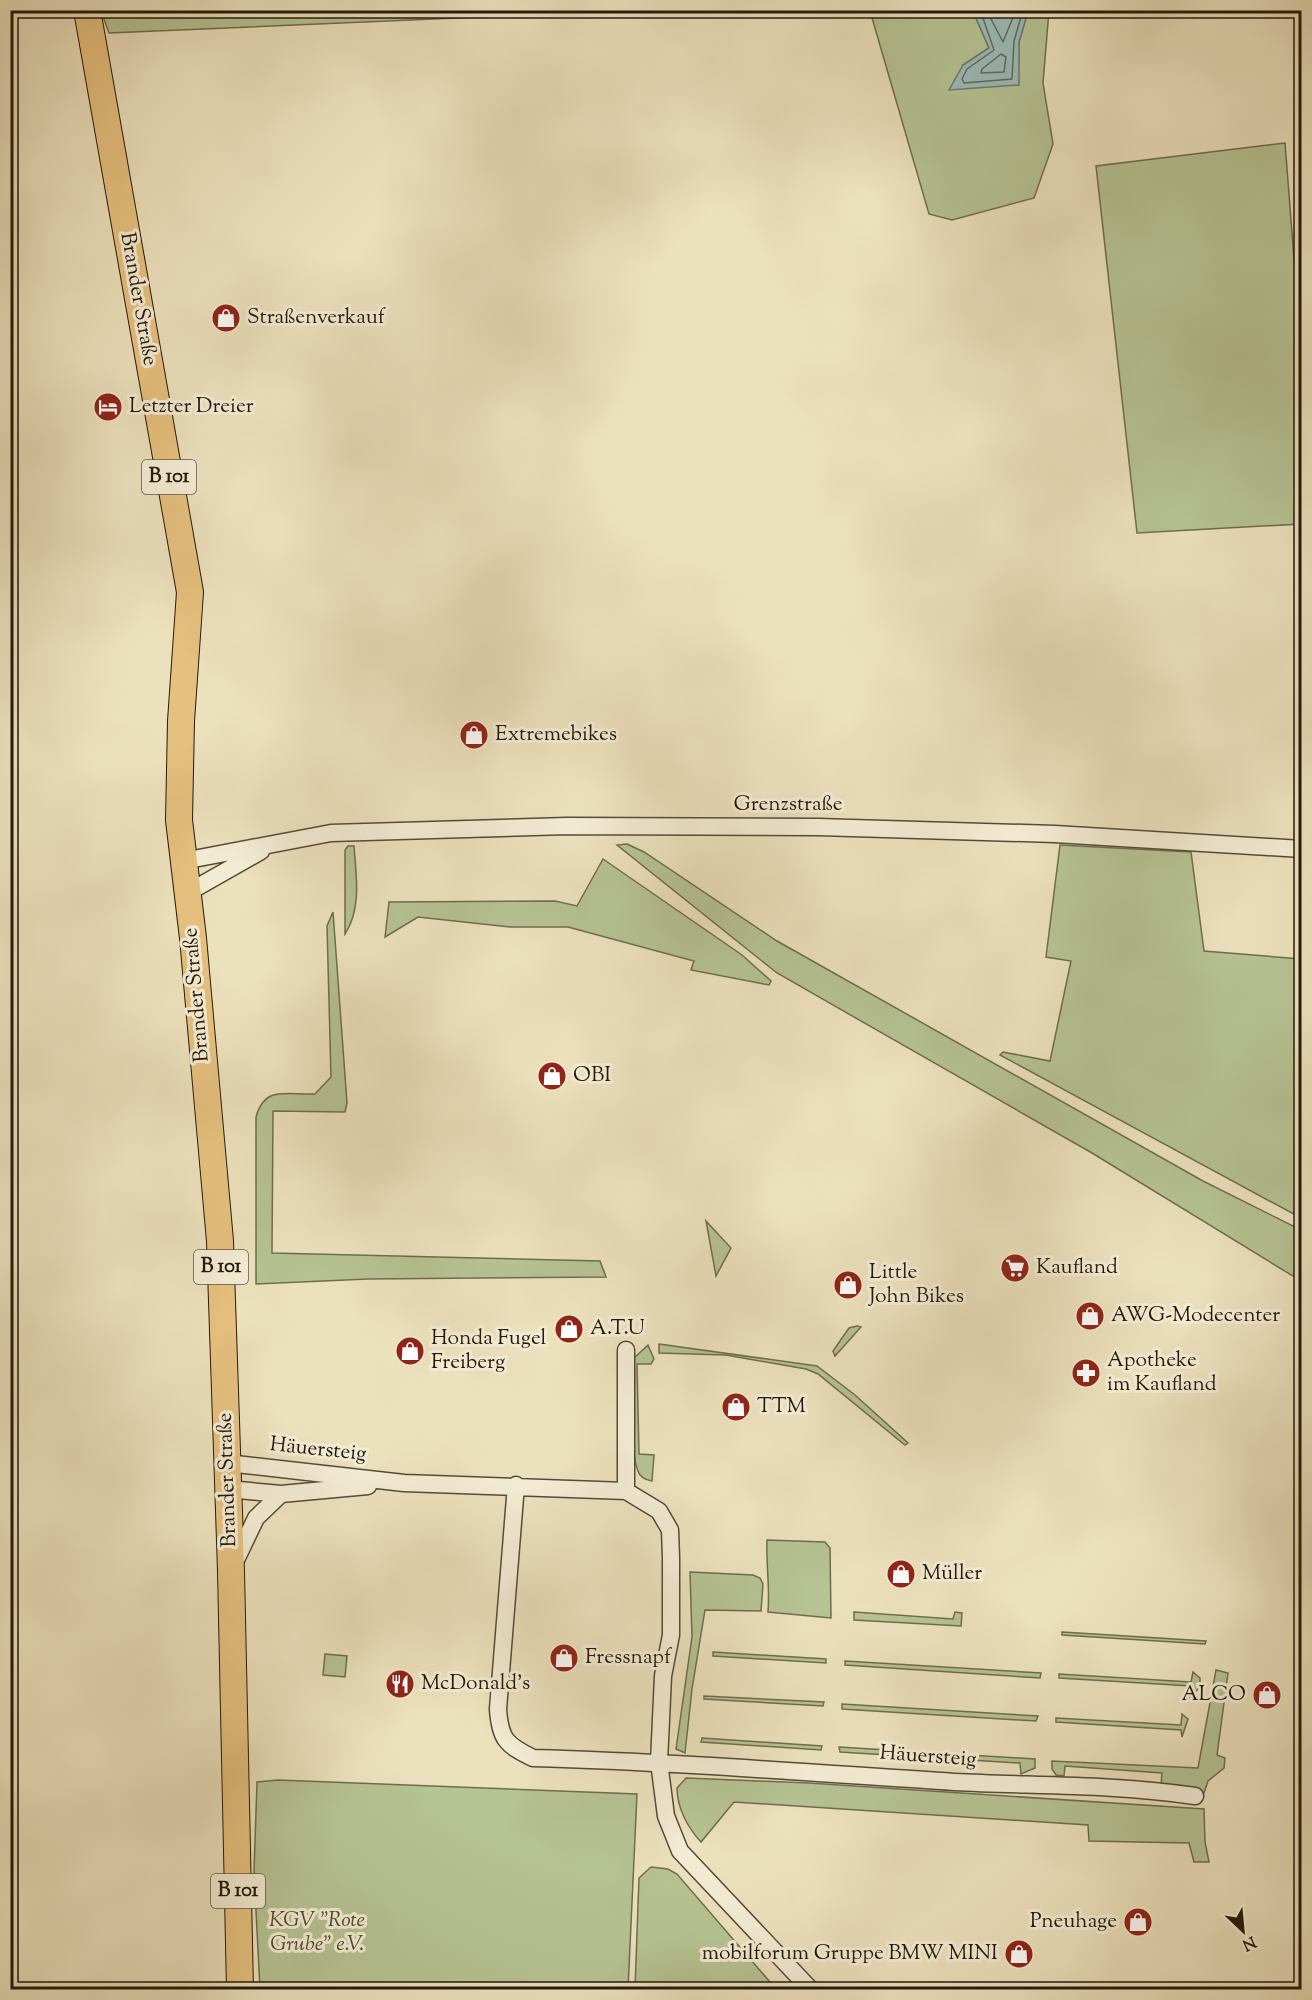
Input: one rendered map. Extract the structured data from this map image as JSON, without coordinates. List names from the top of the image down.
{
  "streets": {
    "main road": ["Brander Straße", "B 101"],
    "street": ["Grenzstraße", "Häuersteig"]
  },
  "crossings": [
    ["Brander Straße", "Grenzstraße"],
    ["Brander Straße", "Häuersteig"]
  ],
  "parks": ["KGV \"Rote Grube\" e.V."],
  "places": {
    "shop": [
      "Straßenverkauf",
      "Extremebikes",
      "OBI",
      "Little John Bikes",
      "AWG-Modecenter",
      "A.T.U",
      "Honda Fugel Freiberg",
      "TTM",
      "Müller",
      "Fressnapf",
      "ALCO",
      "Pneuhage",
      "mobilforum Gruppe BMW MINI"
    ],
    "hotel": ["Letzter Dreier"],
    "supermarket": ["Kaufland"],
    "pharmacy": ["Apotheke im Kaufland"],
    "restaurant": ["McDonald's"]
  },
  "north": "bottom right"
}
